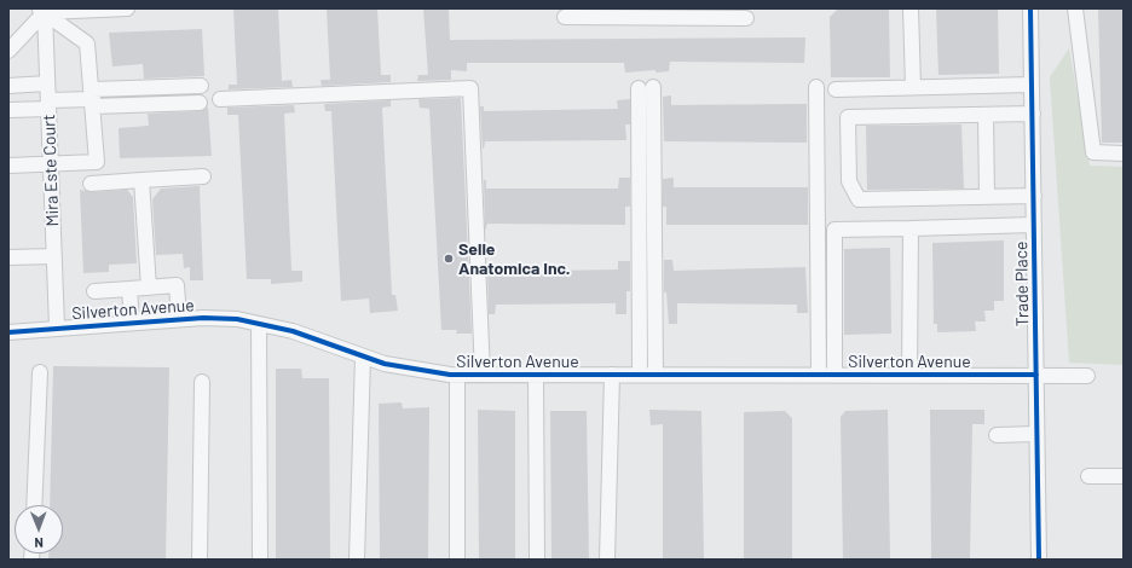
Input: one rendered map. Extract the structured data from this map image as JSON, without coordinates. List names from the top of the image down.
{
  "streets": {
    "street": ["Mira Este Court", "Trade Place", "Silverton Avenue"]
  },
  "crossings": [
    ["Mira Este Court", "Silverton Avenue"],
    ["Trade Place", "Silverton Avenue"]
  ],
  "places": ["Selle Anatomica Inc."],
  "north": "bottom"
}
